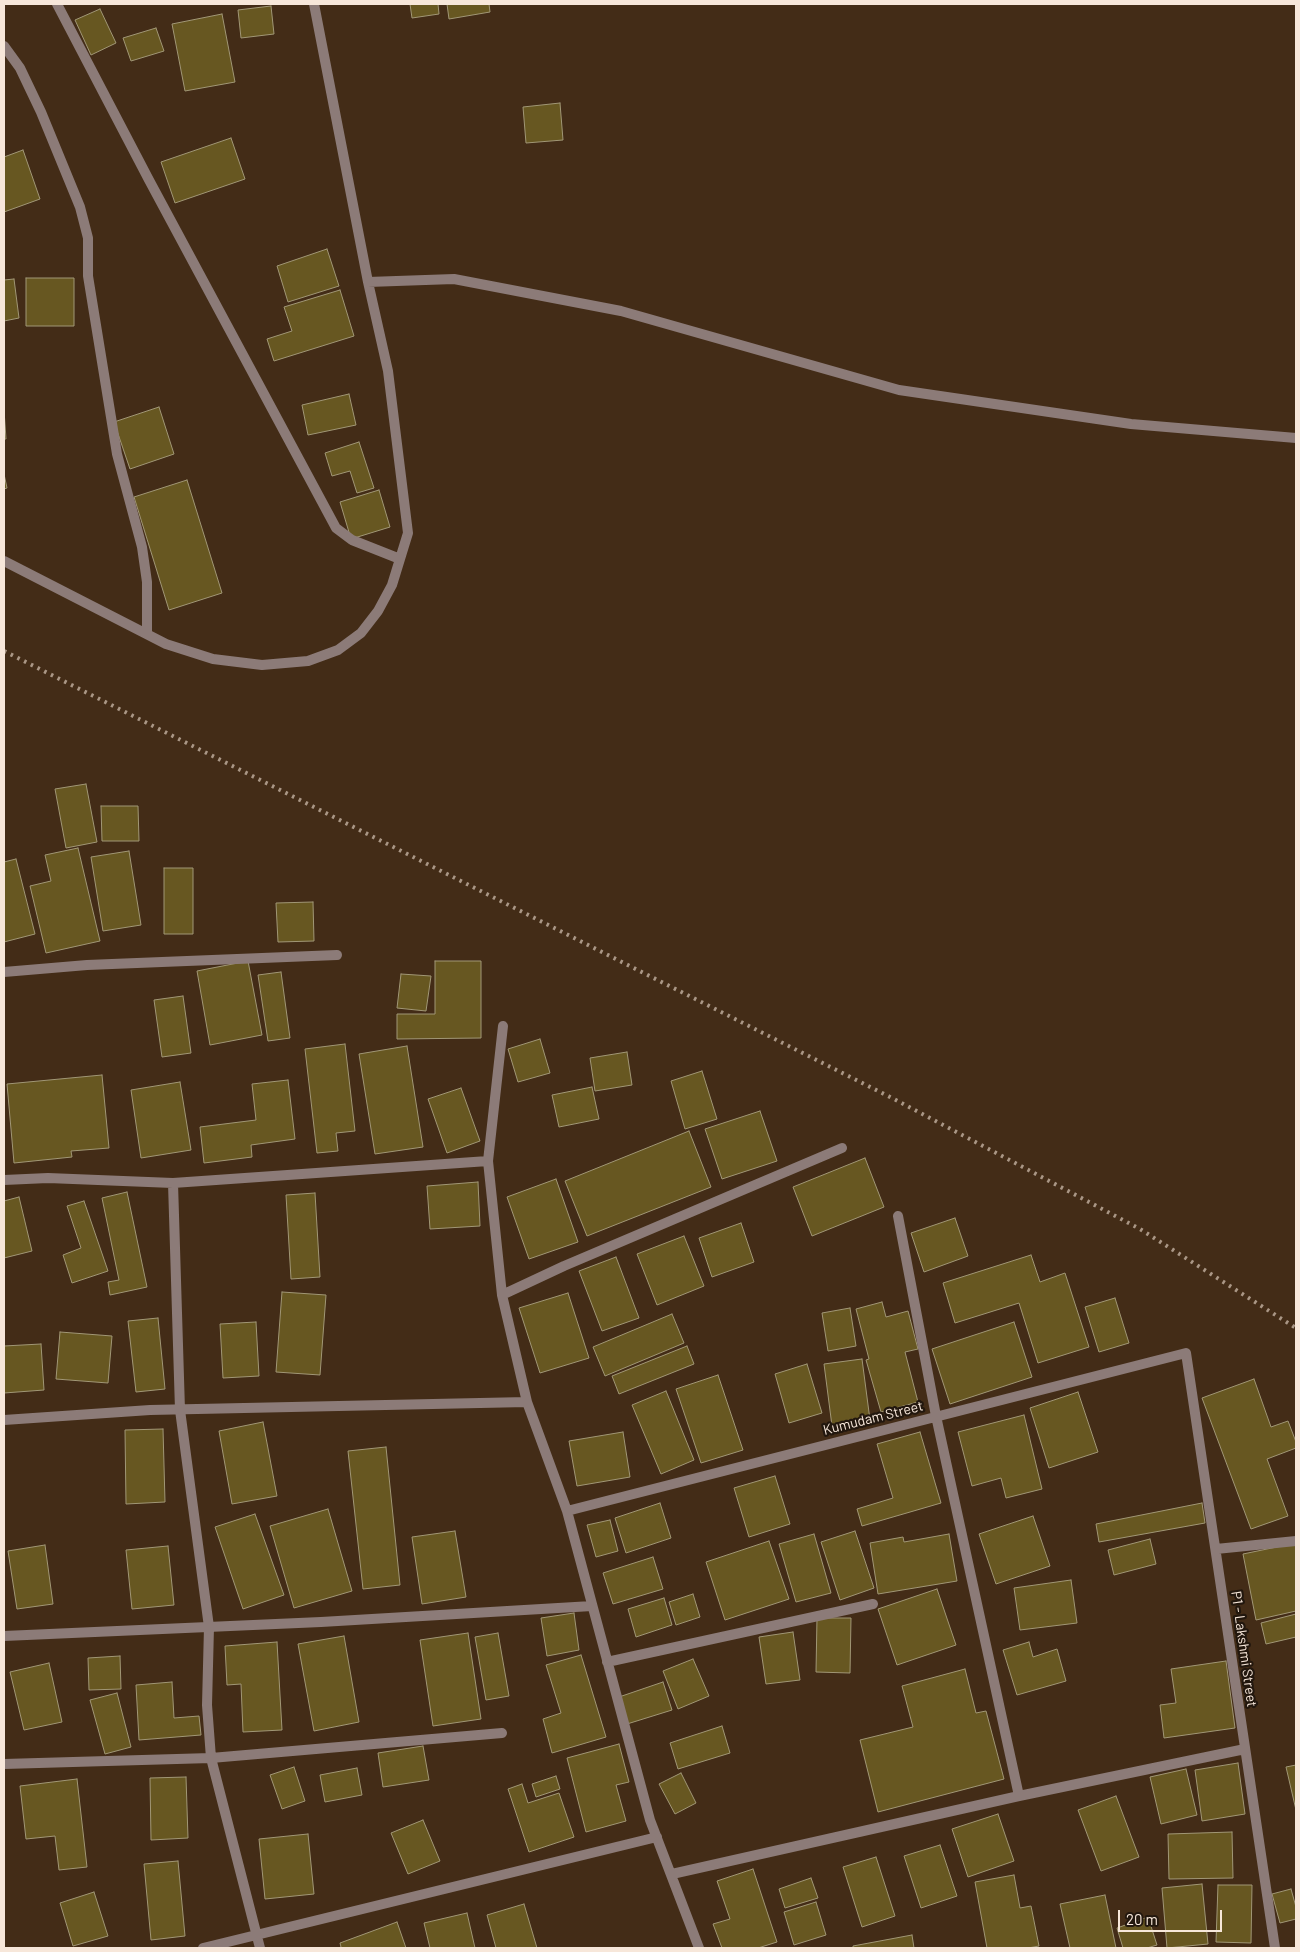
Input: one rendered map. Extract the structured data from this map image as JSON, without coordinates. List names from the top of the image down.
{
  "streets": {
    "street": ["Kumudam Street", "P1 - Lakshmi Street"]
  },
  "crossings": [
    ["Kumudam Street", "P1 - Lakshmi Street"]
  ],
  "scale_bar": "20 m"
}
